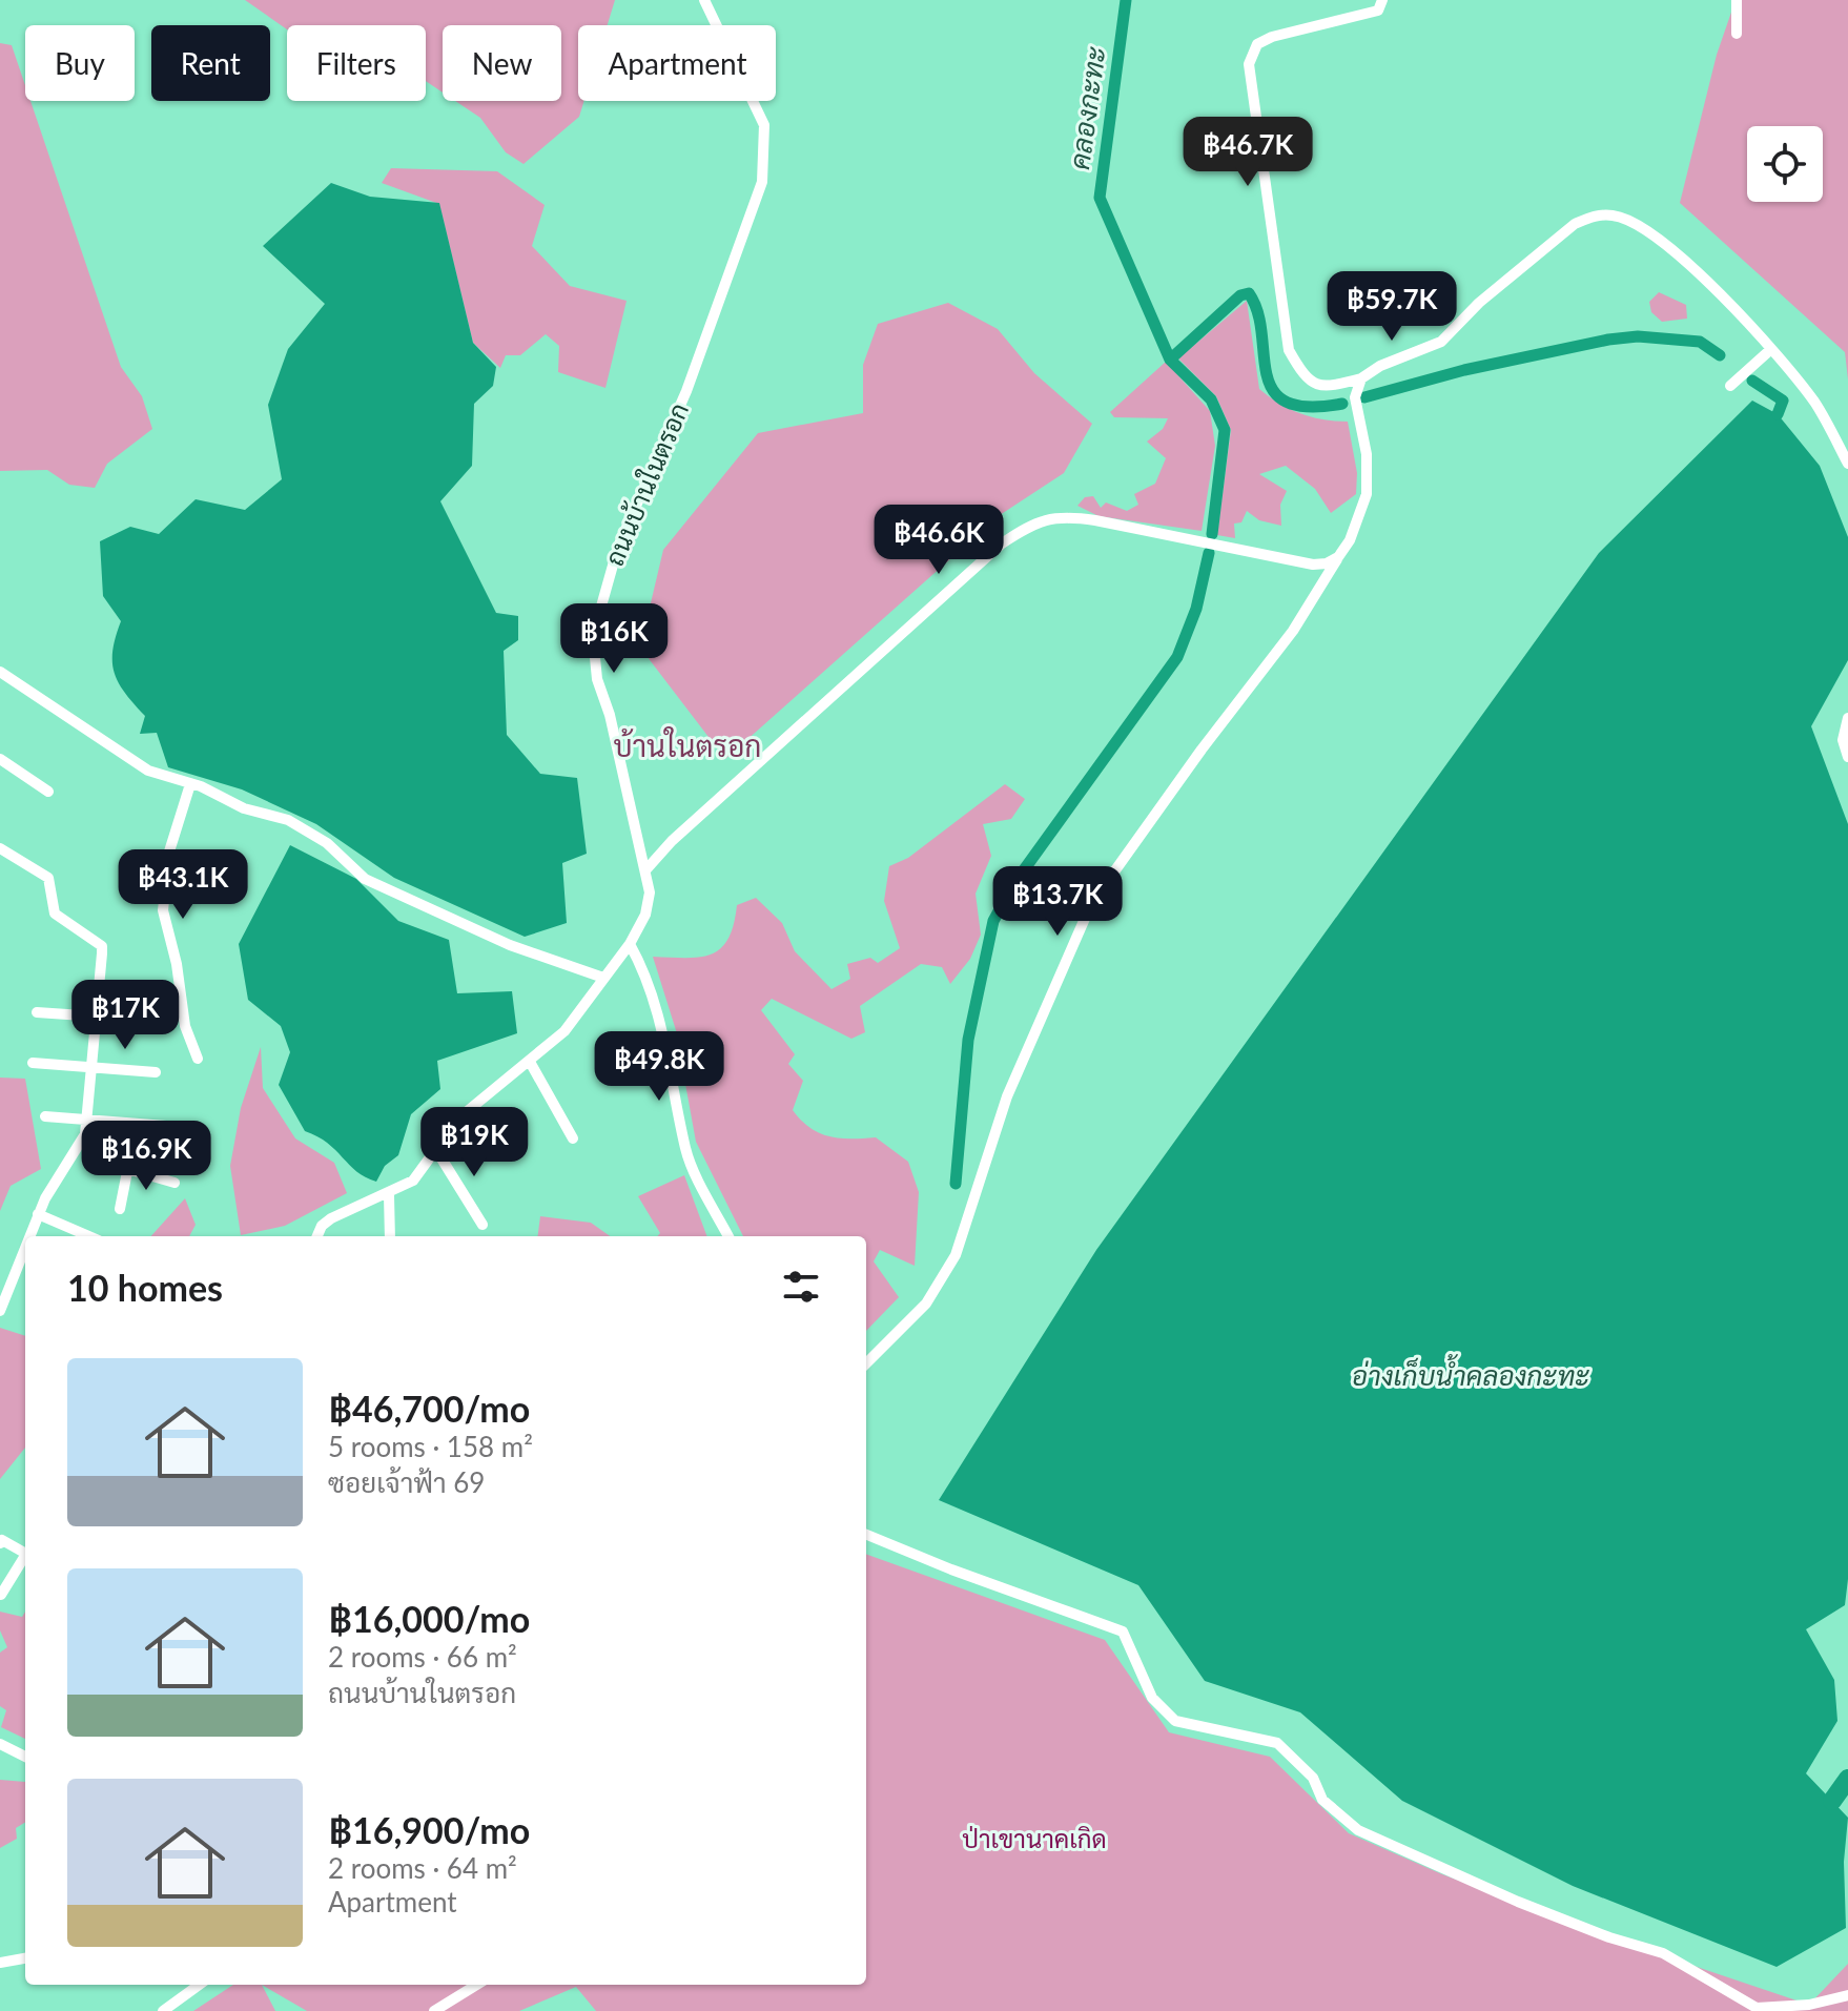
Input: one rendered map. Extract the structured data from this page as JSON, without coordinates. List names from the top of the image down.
{
  "streets": {
    "street": ["ถนนบ้านในตรอก"]
  },
  "districts": ["บ้านในตรอก"],
  "water": ["คลองกะทะ", "อ่างเก็บน้ำคลองกะทะ"],
  "parks": ["ป่าเขานาคเกิด"],
  "page": {
    "chip": [
      "Buy",
      "Rent",
      "Filters",
      "New",
      "Apartment"
    ],
    "price": [
      "฿46.7K",
      "฿59.7K",
      "฿46.6K",
      "฿16K",
      "฿43.1K",
      "฿13.7K",
      "฿17K",
      "฿49.8K",
      "฿19K",
      "฿16.9K"
    ],
    "heading": "10 homes",
    "list": [
      {
        "name": "฿46,700/mo",
        "note": "5 rooms · 158 m² · ซอยเจ้าฟ้า 69"
      },
      {
        "name": "฿16,000/mo",
        "note": "2 rooms · 66 m² · ถนนบ้านในตรอก"
      },
      {
        "name": "฿16,900/mo",
        "note": "2 rooms · 64 m² · Apartment"
      }
    ]
  }
}
